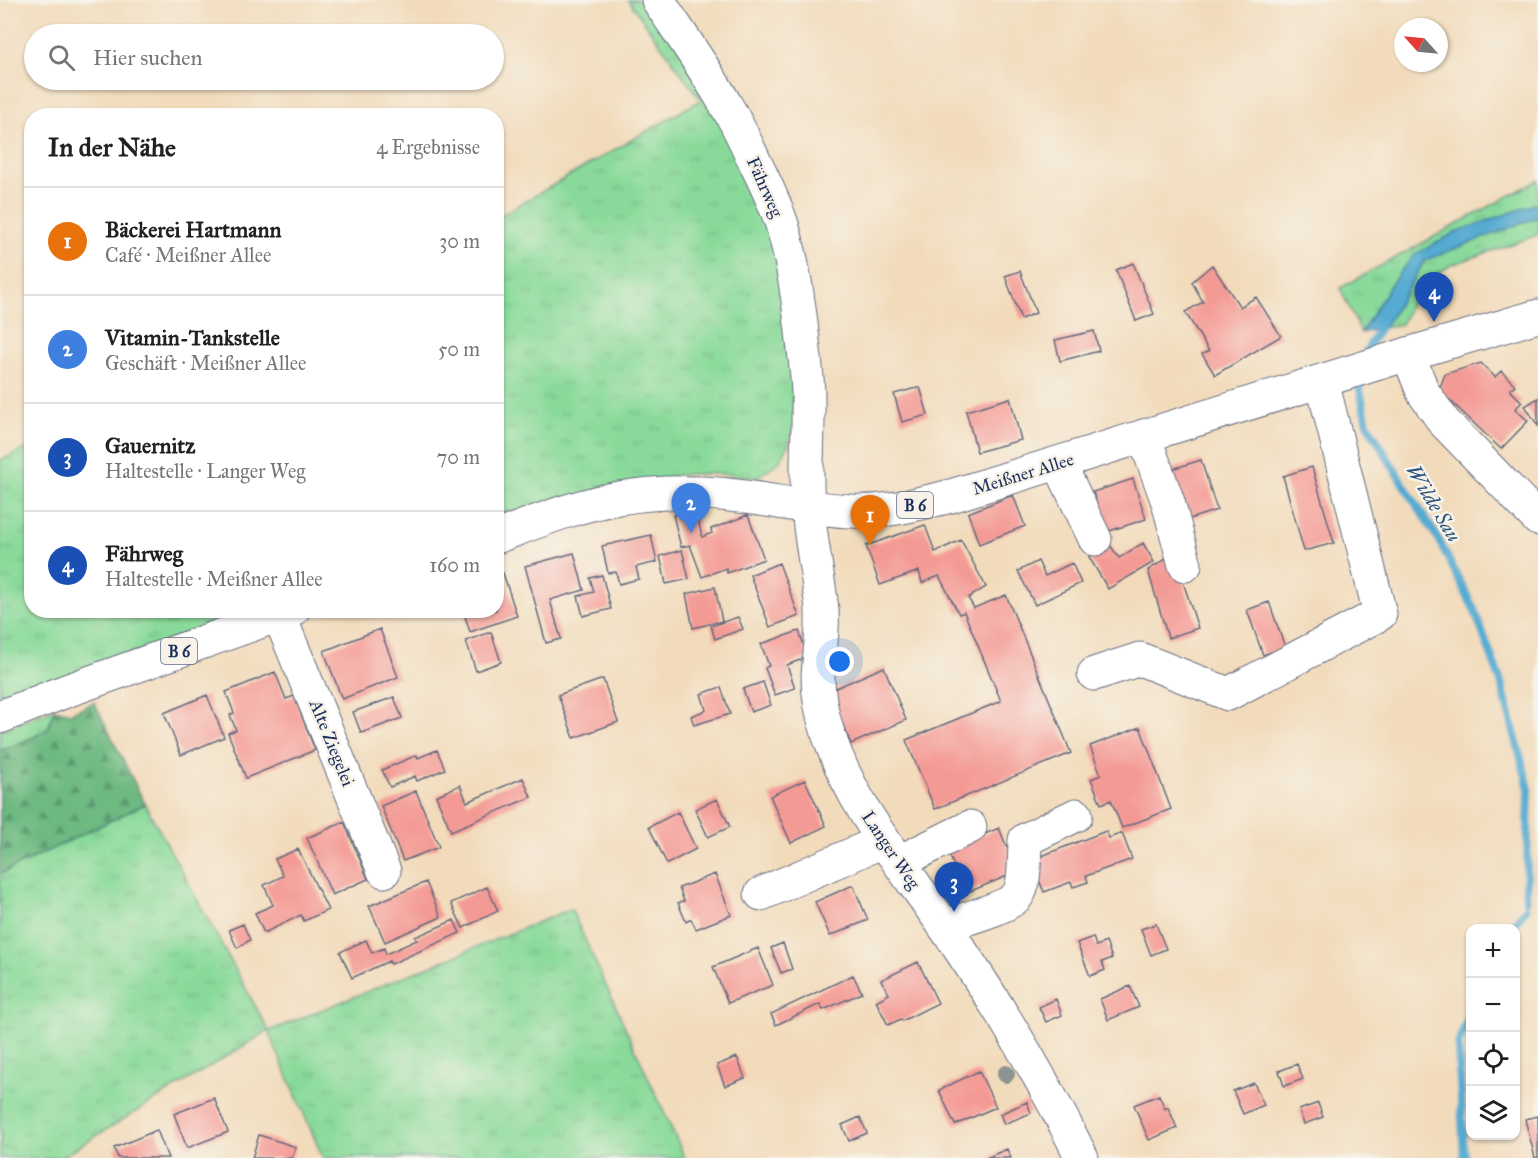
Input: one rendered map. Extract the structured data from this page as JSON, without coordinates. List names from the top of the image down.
{
  "streets": {
    "main road": [
      "Fährweg",
      "Meißner Allee",
      "B 6",
      "Alte Ziegelei",
      "Langer Weg"
    ]
  },
  "crossings": [
    ["Fährweg", "Meißner Allee"],
    ["Fährweg", "Langer Weg"],
    ["Meißner Allee", "Langer Weg"]
  ],
  "water": ["Wilde Sau"],
  "north": "top left",
  "page": {
    "search": "Hier suchen",
    "heading": ["In der Nähe", "4 Ergebnisse"],
    "list": [
      {
        "mark": "1",
        "name": "Bäckerei Hartmann",
        "note": "Café · Meißner Allee",
        "value": "30 m"
      },
      {
        "mark": "2",
        "name": "Vitamin-Tankstelle",
        "note": "Geschäft · Meißner Allee",
        "value": "50 m"
      },
      {
        "mark": "3",
        "name": "Gauernitz",
        "note": "Haltestelle · Langer Weg",
        "value": "70 m"
      },
      {
        "mark": "4",
        "name": "Fährweg",
        "note": "Haltestelle · Meißner Allee",
        "value": "160 m"
      }
    ],
    "pins": [
      "4",
      "2",
      "1",
      "3"
    ],
    "map_buttons": ["+", "−"]
  }
}
